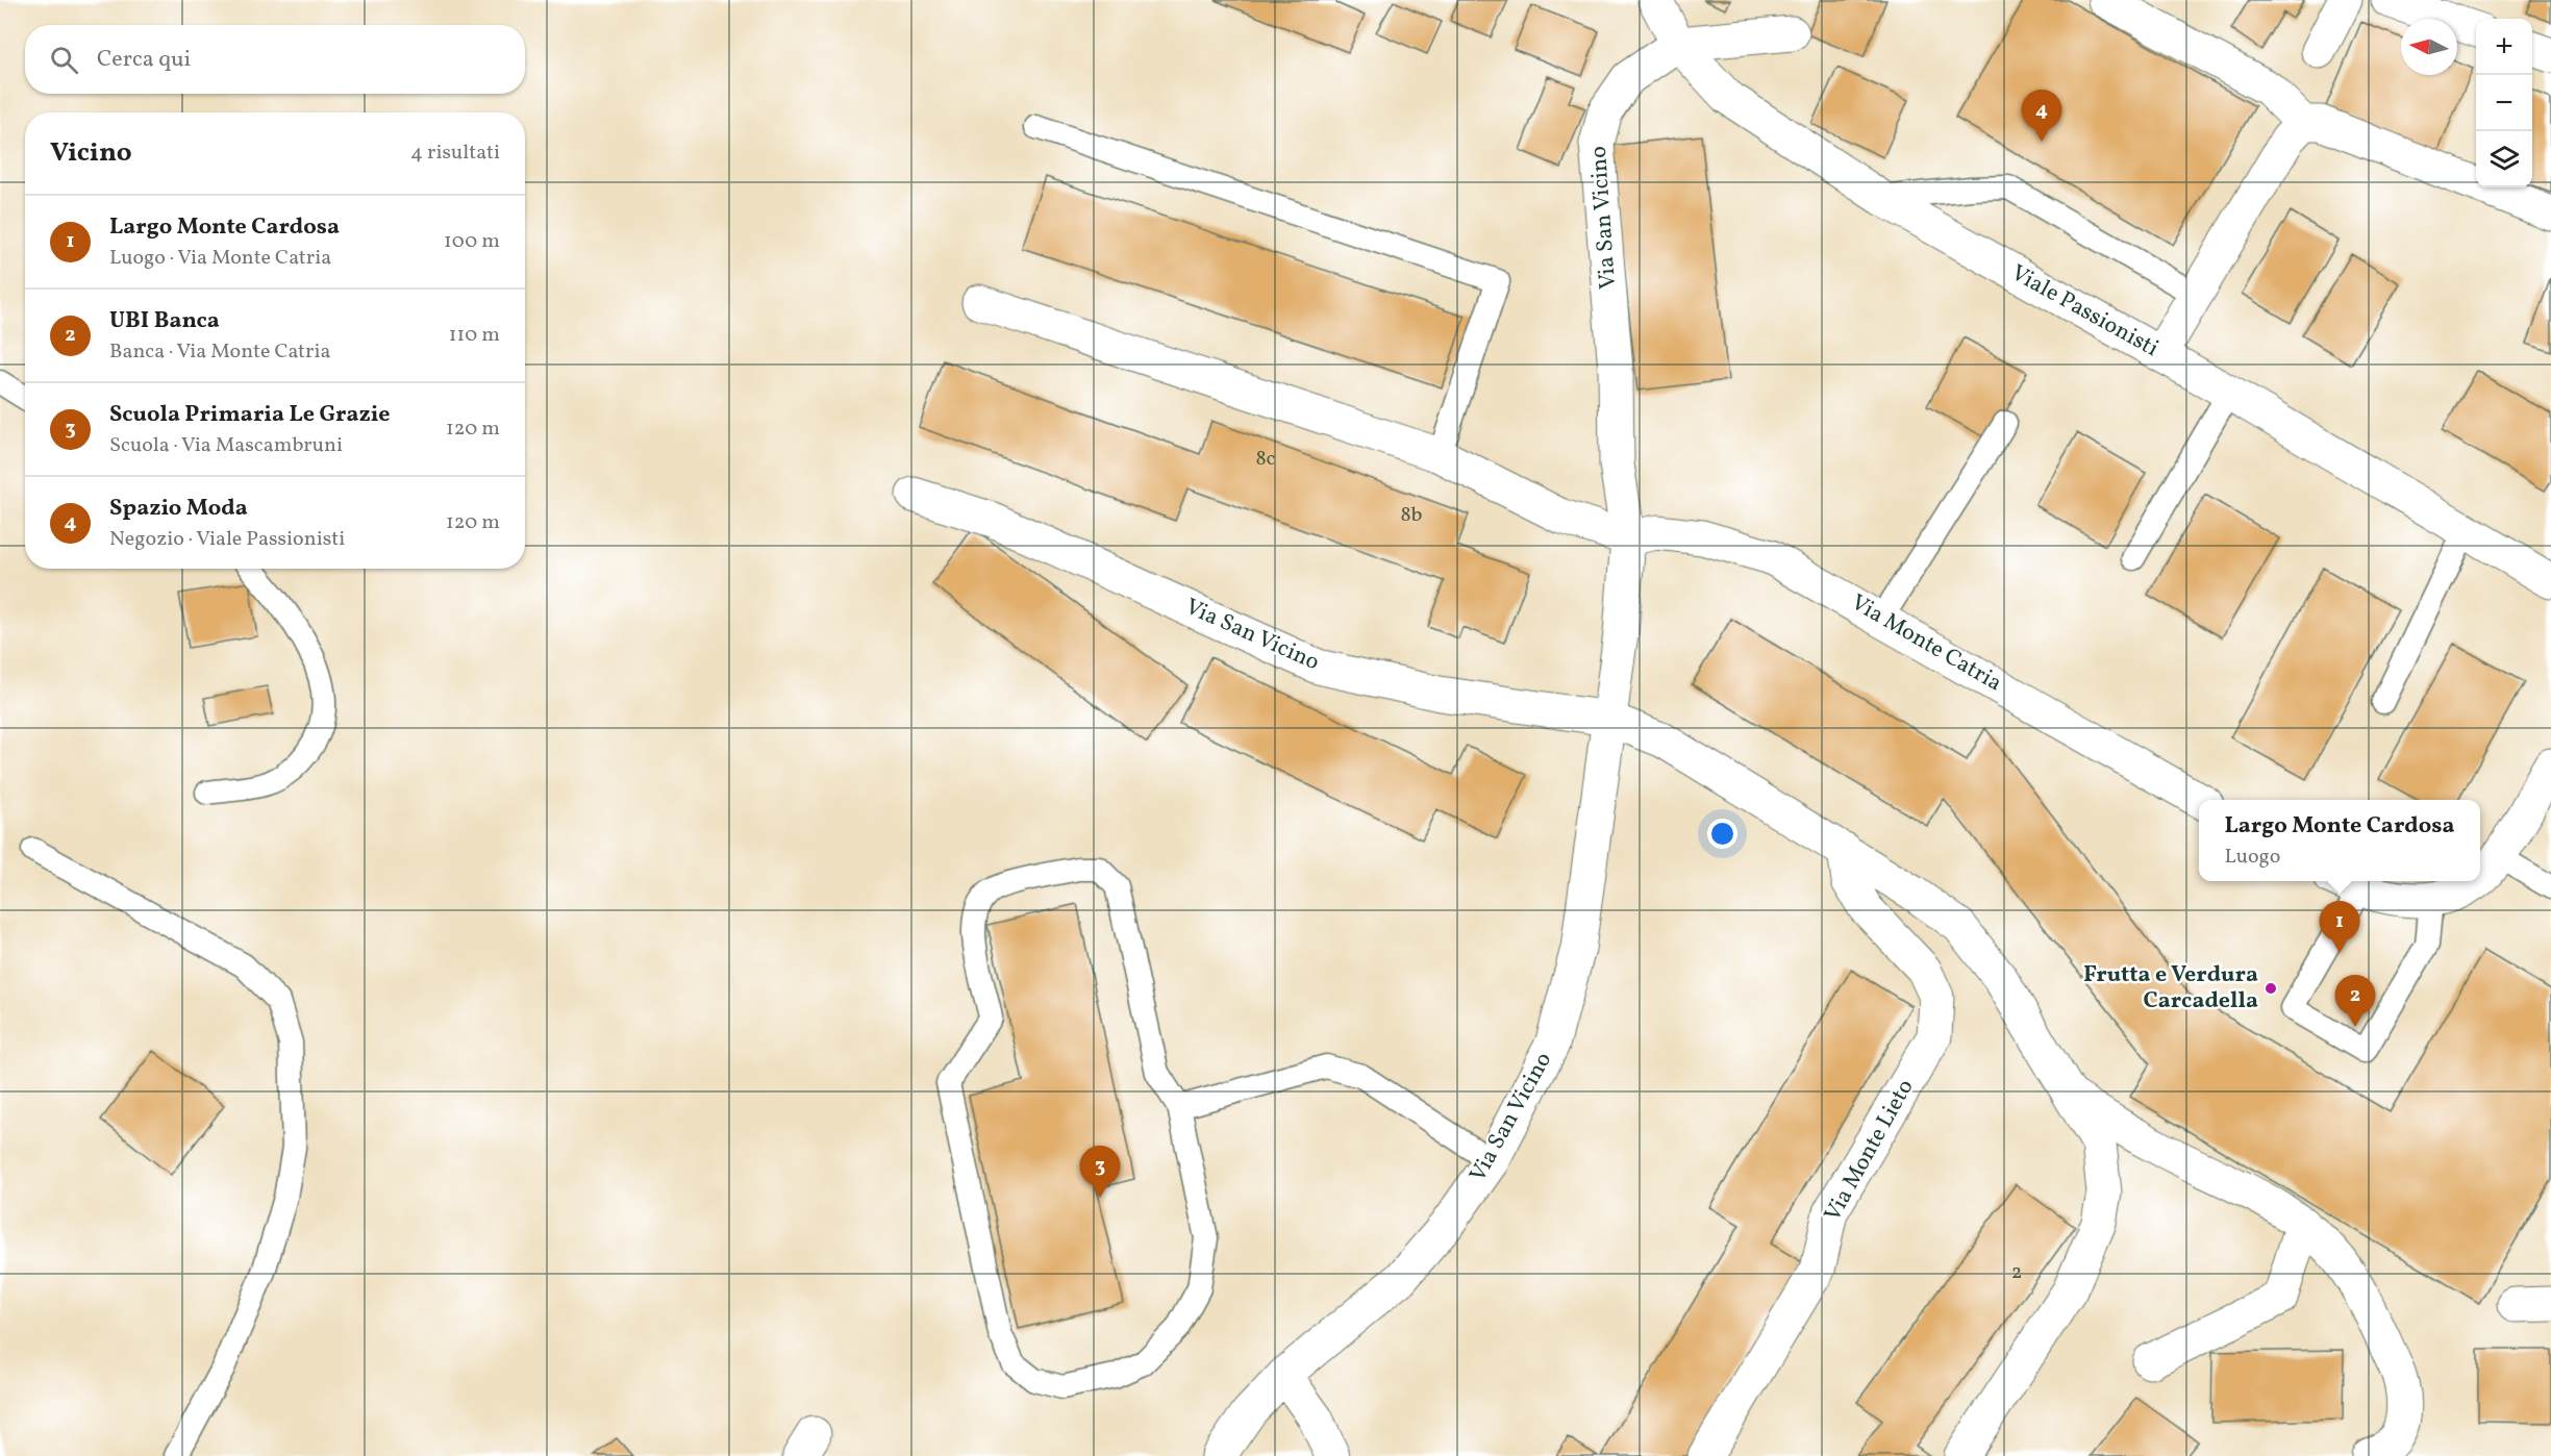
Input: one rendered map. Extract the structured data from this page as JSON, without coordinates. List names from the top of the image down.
{
  "streets": {
    "street": [
      "Via San Vicino",
      "Viale Passionisti",
      "Via Monte Catria",
      "Via Monte Lieto"
    ]
  },
  "crossings": [
    ["Via San Vicino", "Viale Passionisti"],
    ["Via San Vicino", "Via Monte Catria"]
  ],
  "places": ["Frutta e Verdura Carcadella"],
  "house_numbers": ["8c", "8b", "2"],
  "north": "left",
  "page": {
    "map_buttons": ["+", "−"],
    "search": "Cerca qui",
    "pins": [
      "4",
      "1",
      "2",
      "3"
    ],
    "heading": ["Vicino", "4 risultati"],
    "list": [
      {
        "mark": "1",
        "name": "Largo Monte Cardosa",
        "note": "Luogo · Via Monte Catria",
        "value": "100 m"
      },
      {
        "mark": "2",
        "name": "UBI Banca",
        "note": "Banca · Via Monte Catria",
        "value": "110 m"
      },
      {
        "mark": "3",
        "name": "Scuola Primaria Le Grazie",
        "note": "Scuola · Via Mascambruni",
        "value": "120 m"
      },
      {
        "mark": "4",
        "name": "Spazio Moda",
        "note": "Negozio · Viale Passionisti",
        "value": "120 m"
      }
    ],
    "popup": ["Largo Monte Cardosa", "Luogo"]
  }
}
